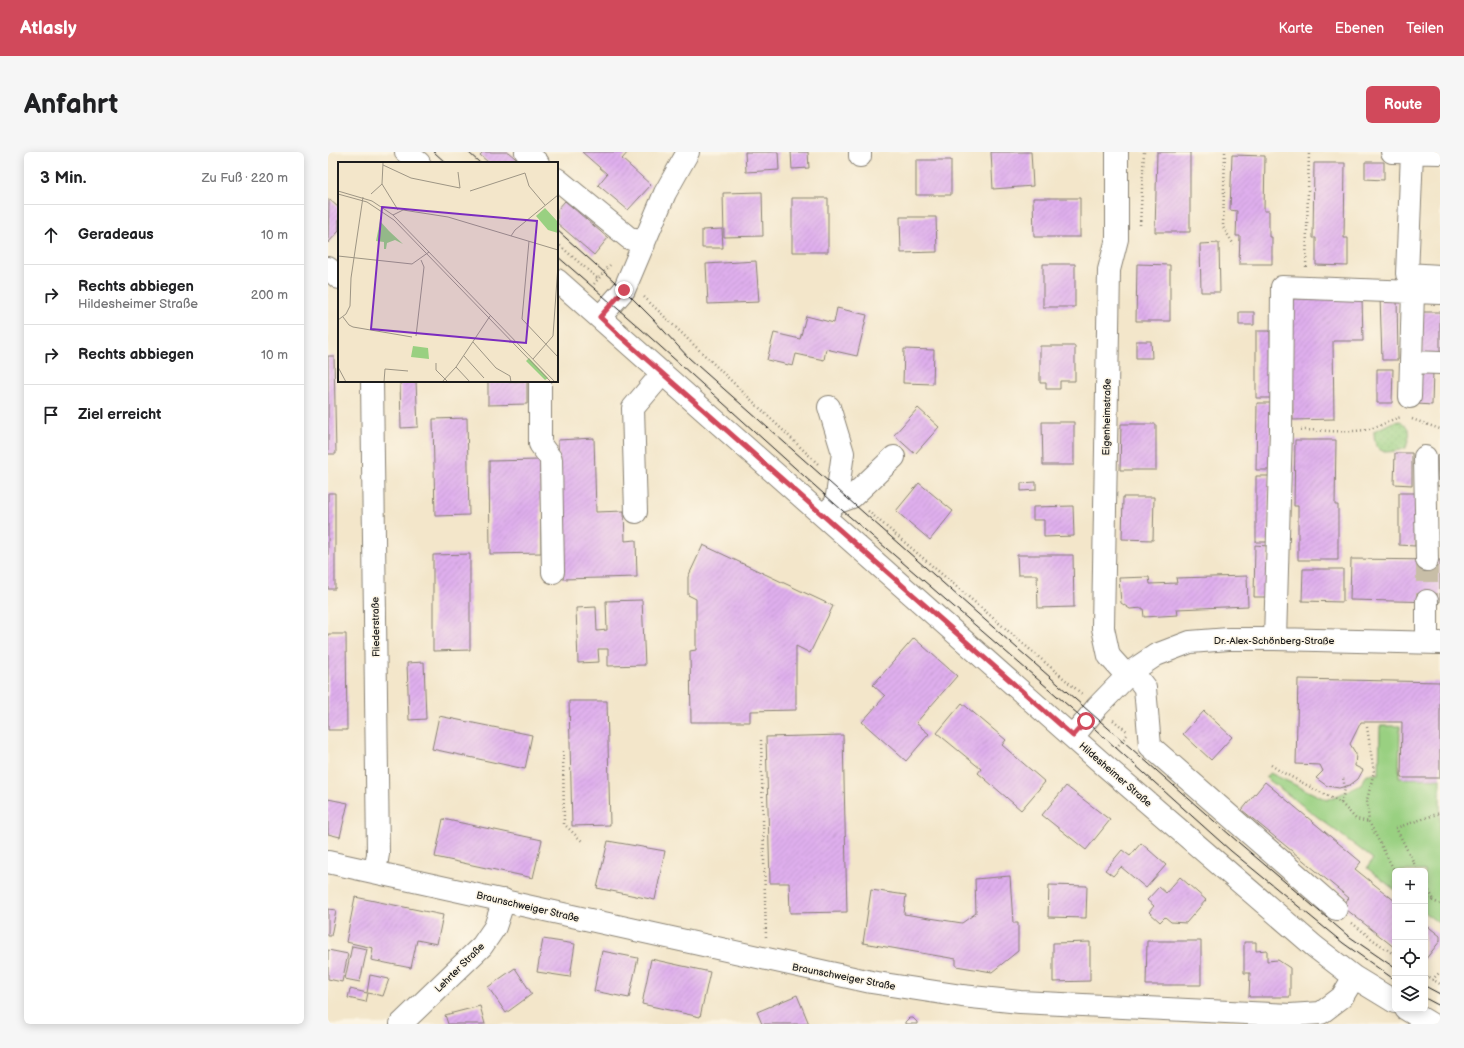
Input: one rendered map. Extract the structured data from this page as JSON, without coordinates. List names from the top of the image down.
{
  "streets": {
    "street": [
      "Eigenheimstraße",
      "Fliederstraße",
      "Dr.-Alex-Schönberg-Straße",
      "Hildesheimer Straße",
      "Braunschweiger Straße",
      "Lehrter Straße"
    ]
  },
  "crossings": [
    ["Eigenheimstraße", "Dr.-Alex-Schönberg-Straße"],
    ["Fliederstraße", "Braunschweiger Straße"],
    ["Dr.-Alex-Schönberg-Straße", "Hildesheimer Straße"],
    ["Hildesheimer Straße", "Braunschweiger Straße"],
    ["Braunschweiger Straße", "Lehrter Straße"]
  ],
  "page": {
    "header": "Atlasly",
    "nav": ["Karte", "Ebenen", "Teilen"],
    "buttons": "Route",
    "title": "Anfahrt",
    "heading": ["3 Min.", "Zu Fuß · 220 m"],
    "list": [
      ["Geradeaus", "10 m"],
      ["Rechts abbiegen", "Hildesheimer Straße", "200 m"],
      ["Rechts abbiegen", "10 m"],
      "Ziel erreicht"
    ],
    "map_buttons": ["+", "−"]
  }
}
